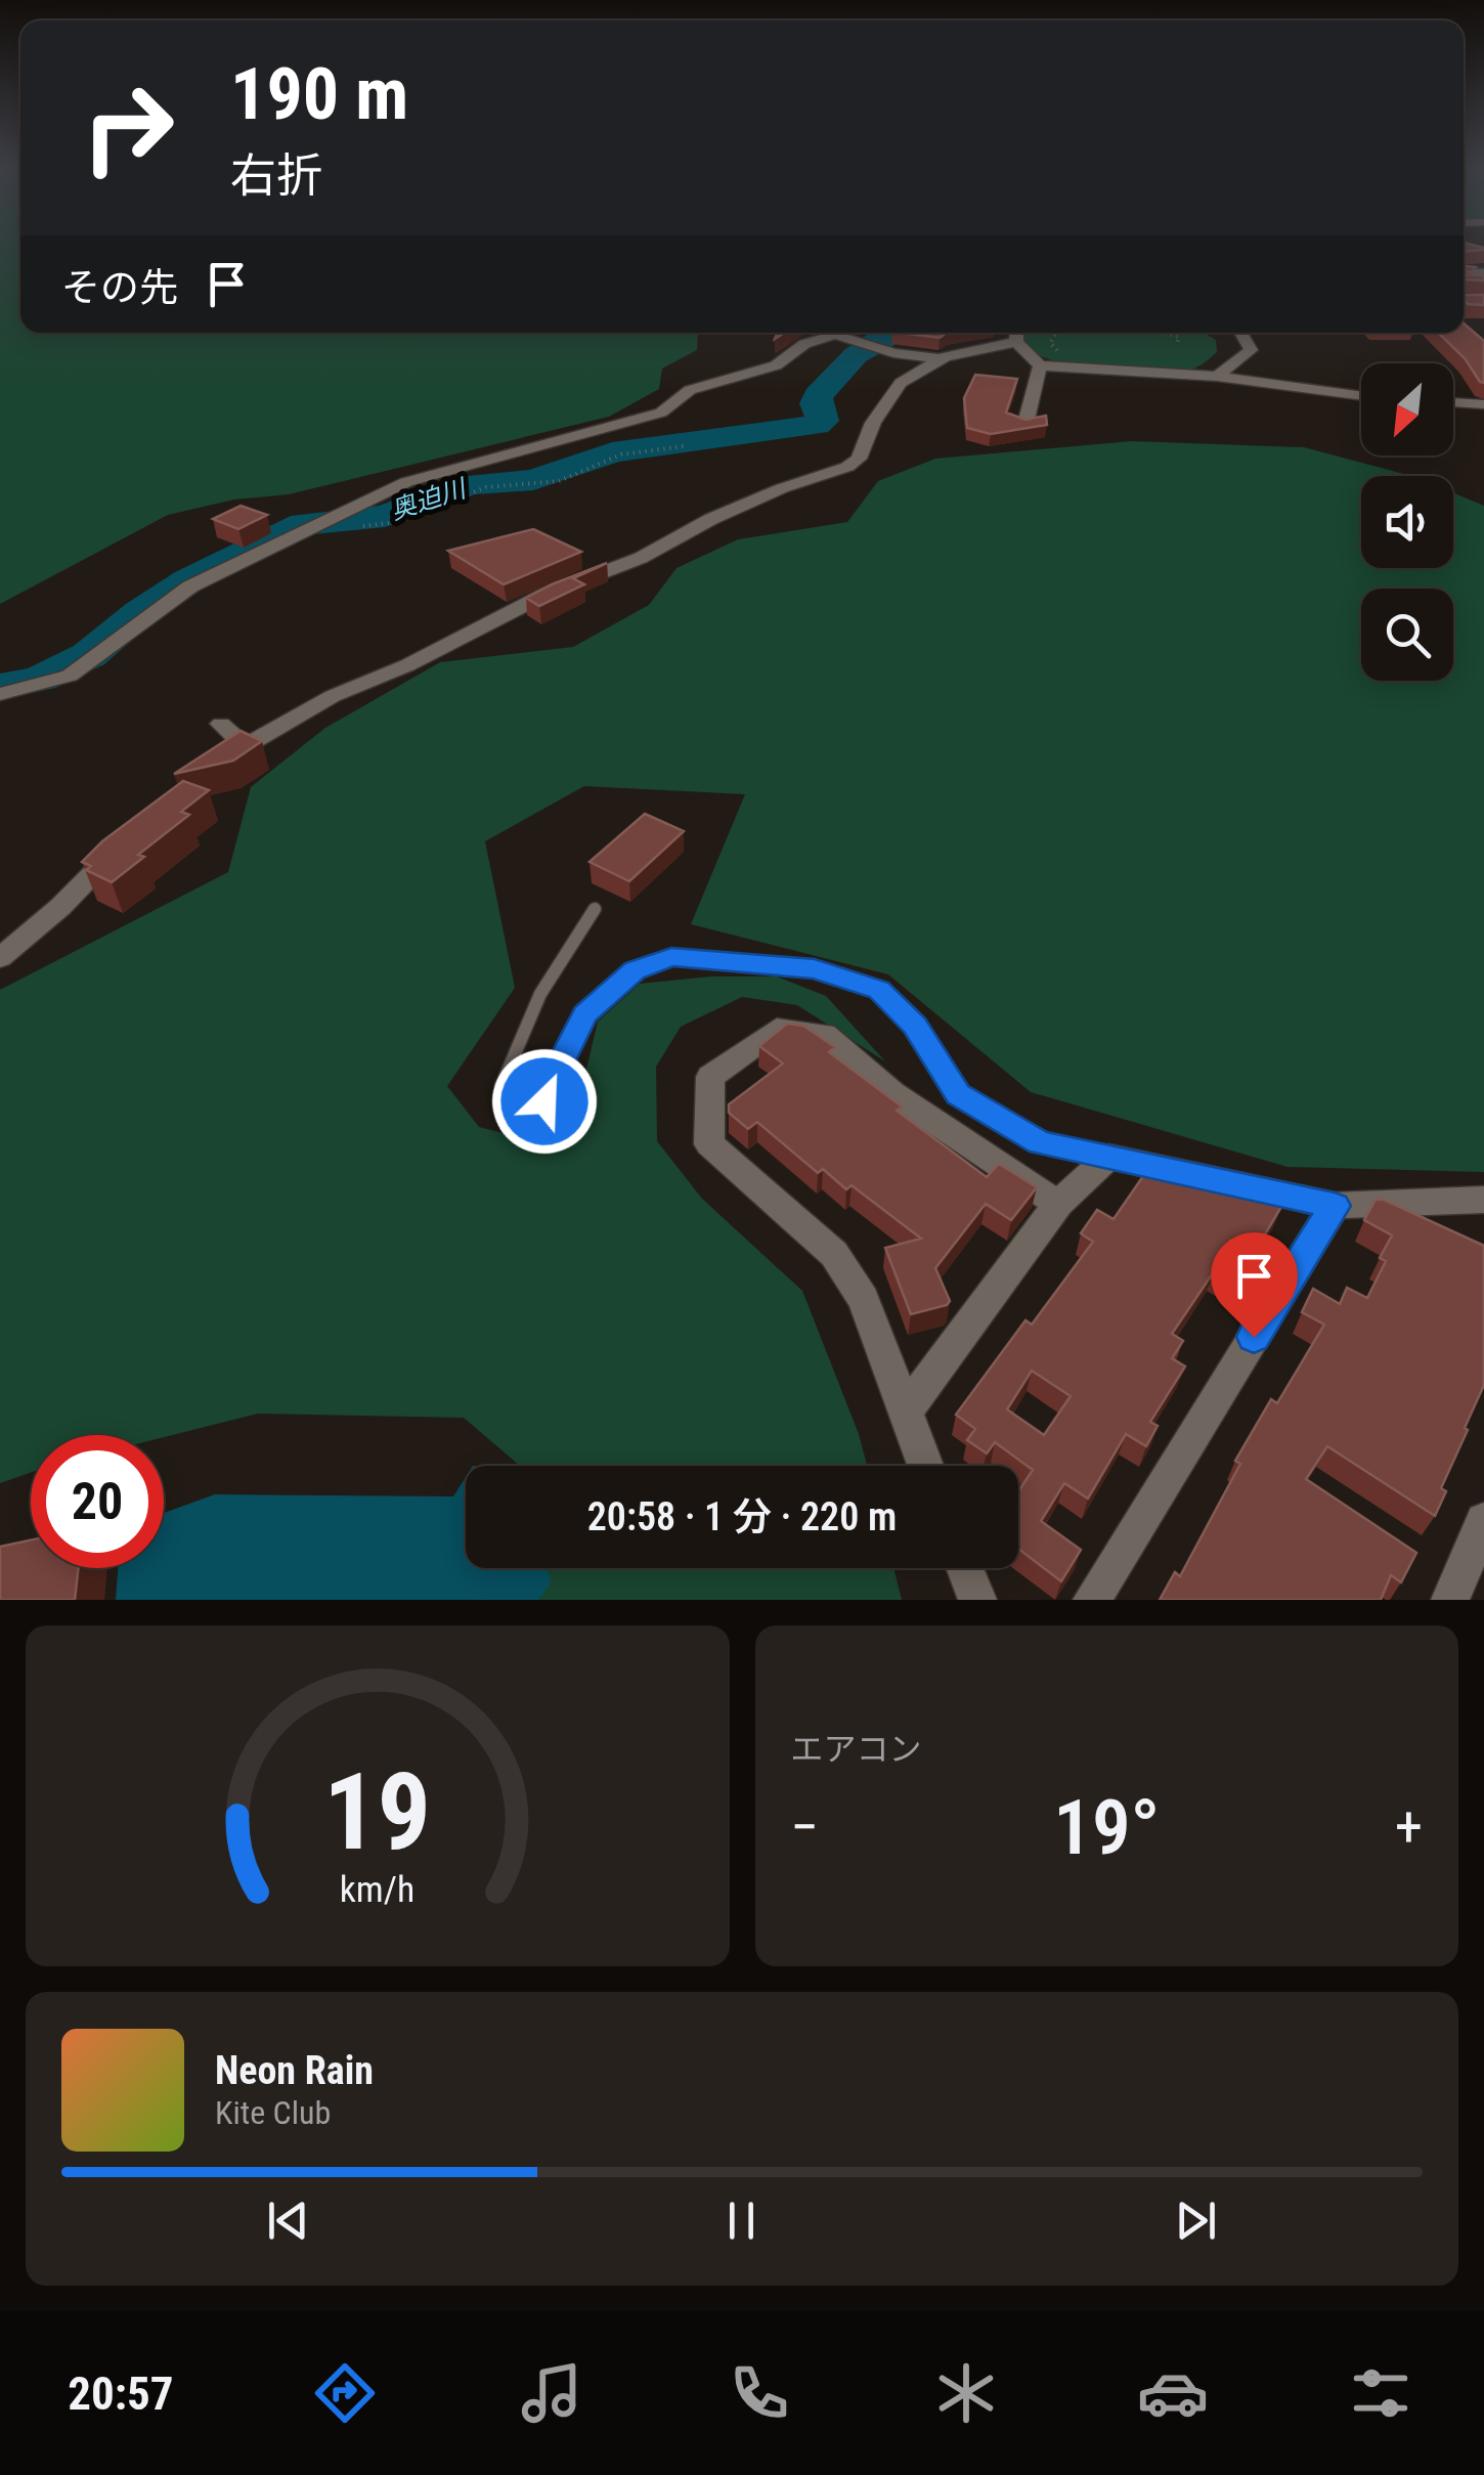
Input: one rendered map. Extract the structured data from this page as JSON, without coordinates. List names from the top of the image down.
{
  "water": ["奥迫川"],
  "north": "bottom left",
  "page": {
    "turn": ["190 m", "右折"],
    "then": "その先",
    "limit": "20",
    "trip": "20:58 · 1 分 · 220 m",
    "tile": "エアコン",
    "heat": ["−", "19°", "+"],
    "song": ["Neon Rain", "Kite Club"],
    "tabs": "20:57",
    "gauge": ["19", "km/h"]
  }
}
